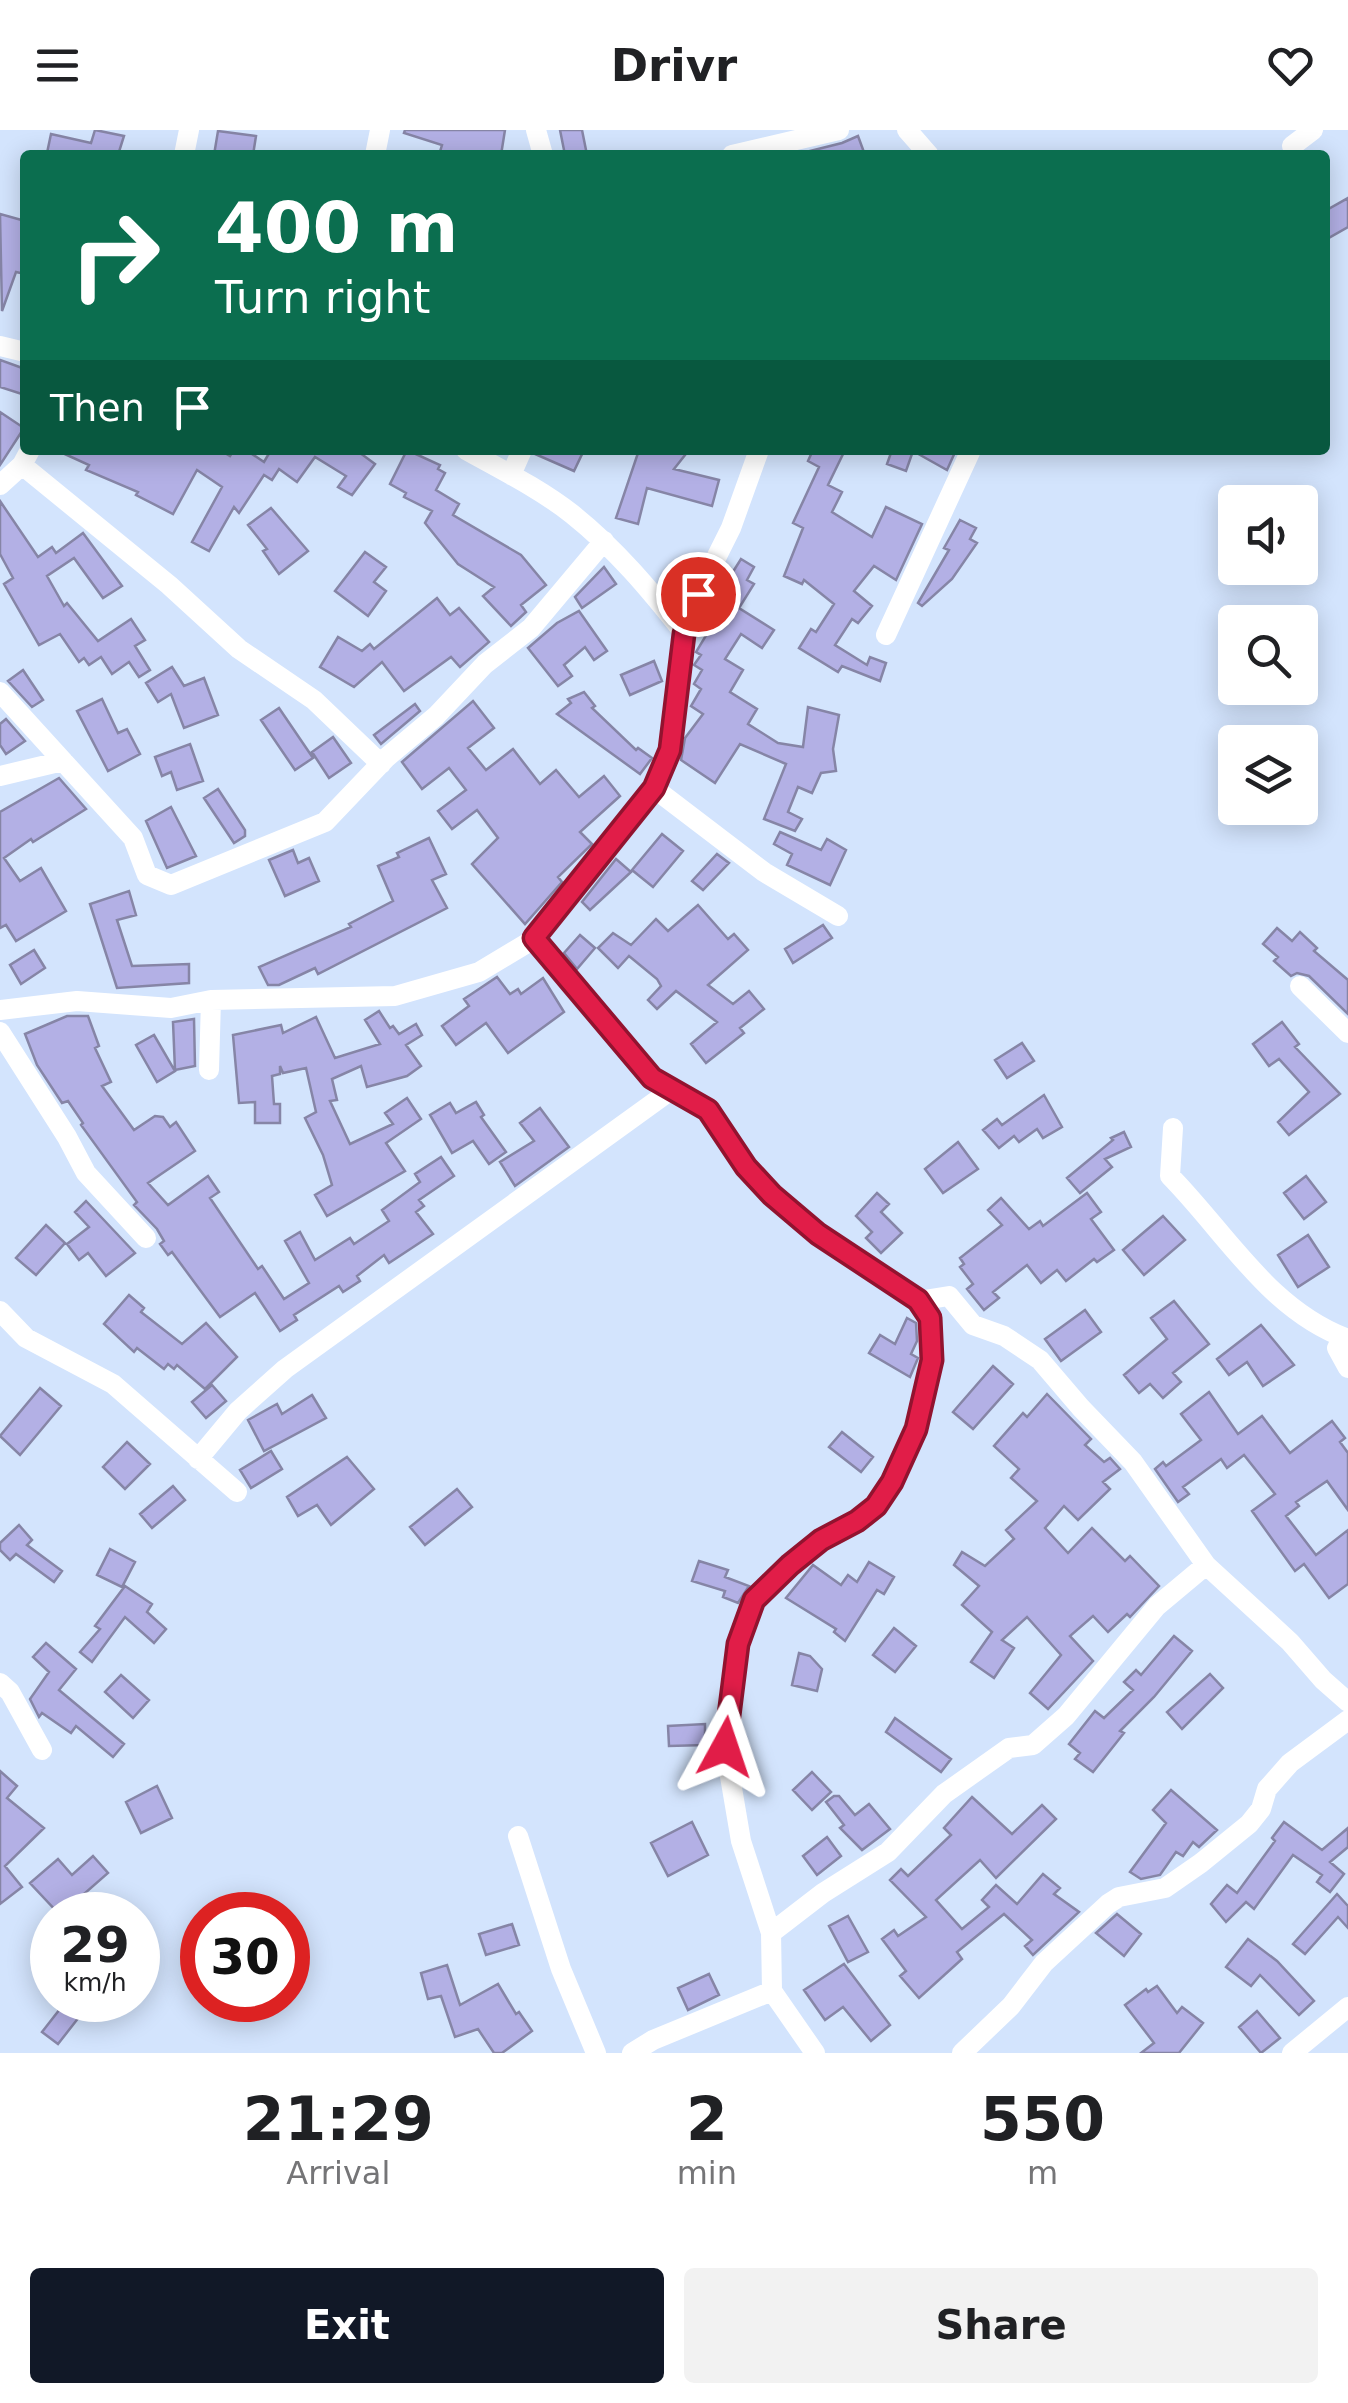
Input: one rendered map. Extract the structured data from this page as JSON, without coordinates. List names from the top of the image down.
{
  "page": {
    "header": "Drivr",
    "turn": ["400 m", "Turn right"],
    "then": "Then",
    "speed": "29 km/h",
    "limit": "30",
    "eta": [
      "21:29",
      "Arrival",
      "2",
      "min",
      "550",
      "m"
    ],
    "buttons": ["Exit", "Share"]
  }
}
